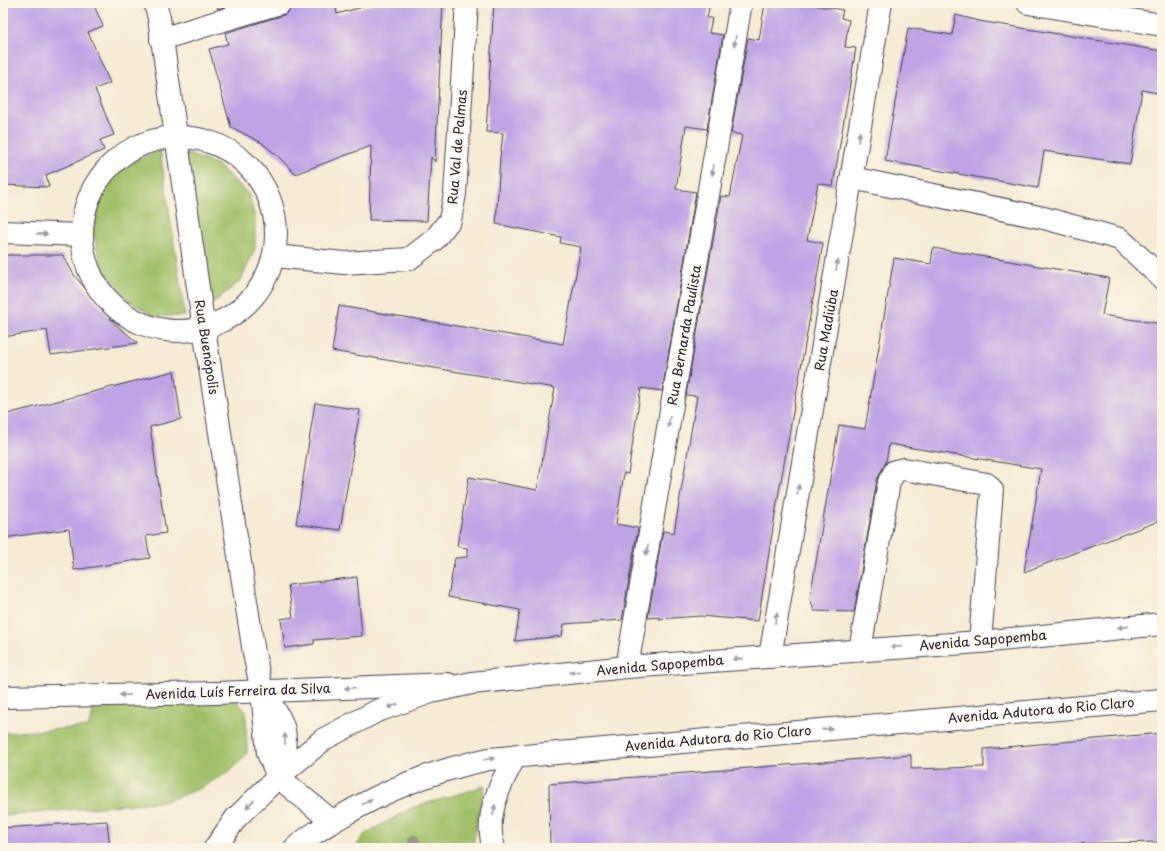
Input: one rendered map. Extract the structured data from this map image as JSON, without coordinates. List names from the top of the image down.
{
  "streets": {
    "street": [
      "Rua Val de Palmas",
      "Rua Madiúba",
      "Rua Bernarda Paulista",
      "Rua Buenópolis",
      "Avenida Sapopemba",
      "Avenida Luís Ferreira da Silva",
      "Avenida Adutora do Rio Claro"
    ]
  },
  "crossings": [
    ["Rua Madiúba", "Avenida Sapopemba"],
    ["Rua Bernarda Paulista", "Avenida Sapopemba"],
    ["Rua Buenópolis", "Avenida Sapopemba"],
    ["Rua Buenópolis", "Avenida Luís Ferreira da Silva"],
    ["Avenida Sapopemba", "Avenida Luís Ferreira da Silva"]
  ],
  "one_way": [
    "Rua Madiúba",
    "Rua Bernarda Paulista",
    "Avenida Sapopemba",
    "Avenida Luís Ferreira da Silva",
    "Avenida Adutora do Rio Claro"
  ]
}
